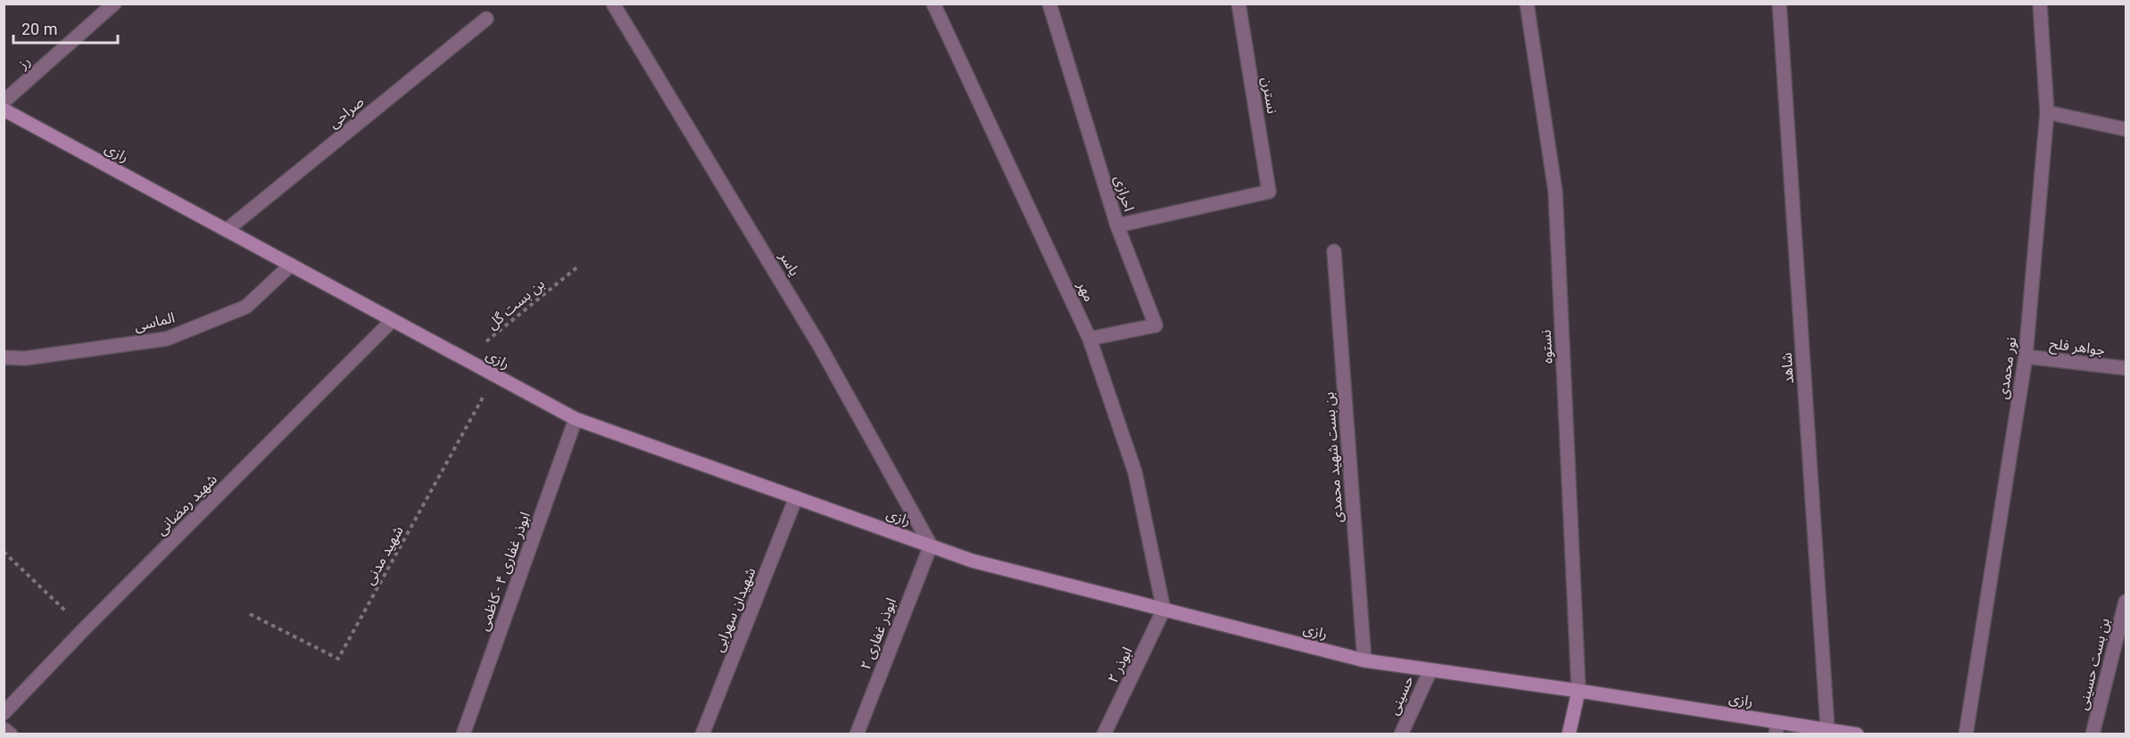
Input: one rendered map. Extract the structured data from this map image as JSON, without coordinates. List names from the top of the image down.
{
  "streets": {
    "main road": ["رازی"],
    "street": [
      "رز",
      "نسترن",
      "صراحی",
      "احرازی",
      "یاسر",
      "مهر",
      "الماسی",
      "نستوه",
      "جواهر فلح",
      "شاهد",
      "نور محمدی",
      "بن بست شهید محمدی",
      "شهید رمضانی",
      "ابوذر غفاری ۴ - کاظمی",
      "شهیدان سهرابی",
      "ابوذر غفاری ۲",
      "بن بست حسینی",
      "ابوذر ۲",
      "حسینی"
    ],
    "path": ["بن بست گل", "شهید مدنی"]
  },
  "crossings": [
    ["نسترن", "احرازی"],
    ["صراحی", "رازی"],
    ["رازی", "یاسر"],
    ["رازی", "مهر"],
    ["رازی", "بن بست گل"],
    ["رازی", "الماسی"],
    ["رازی", "نستوه"],
    ["رازی", "شاهد"],
    ["رازی", "بن بست شهید محمدی"],
    ["رازی", "شهید رمضانی"],
    ["رازی", "شهید مدنی"],
    ["رازی", "ابوذر غفاری ۴ - کاظمی"],
    ["رازی", "شهیدان سهرابی"],
    ["رازی", "ابوذر غفاری ۲"],
    ["رازی", "ابوذر ۲"],
    ["رازی", "حسینی"],
    ["احرازی", "مهر"],
    ["یاسر", "ابوذر غفاری ۲"],
    ["مهر", "ابوذر ۲"],
    ["جواهر فلح", "نور محمدی"]
  ],
  "scale_bar": "20 m"
}
